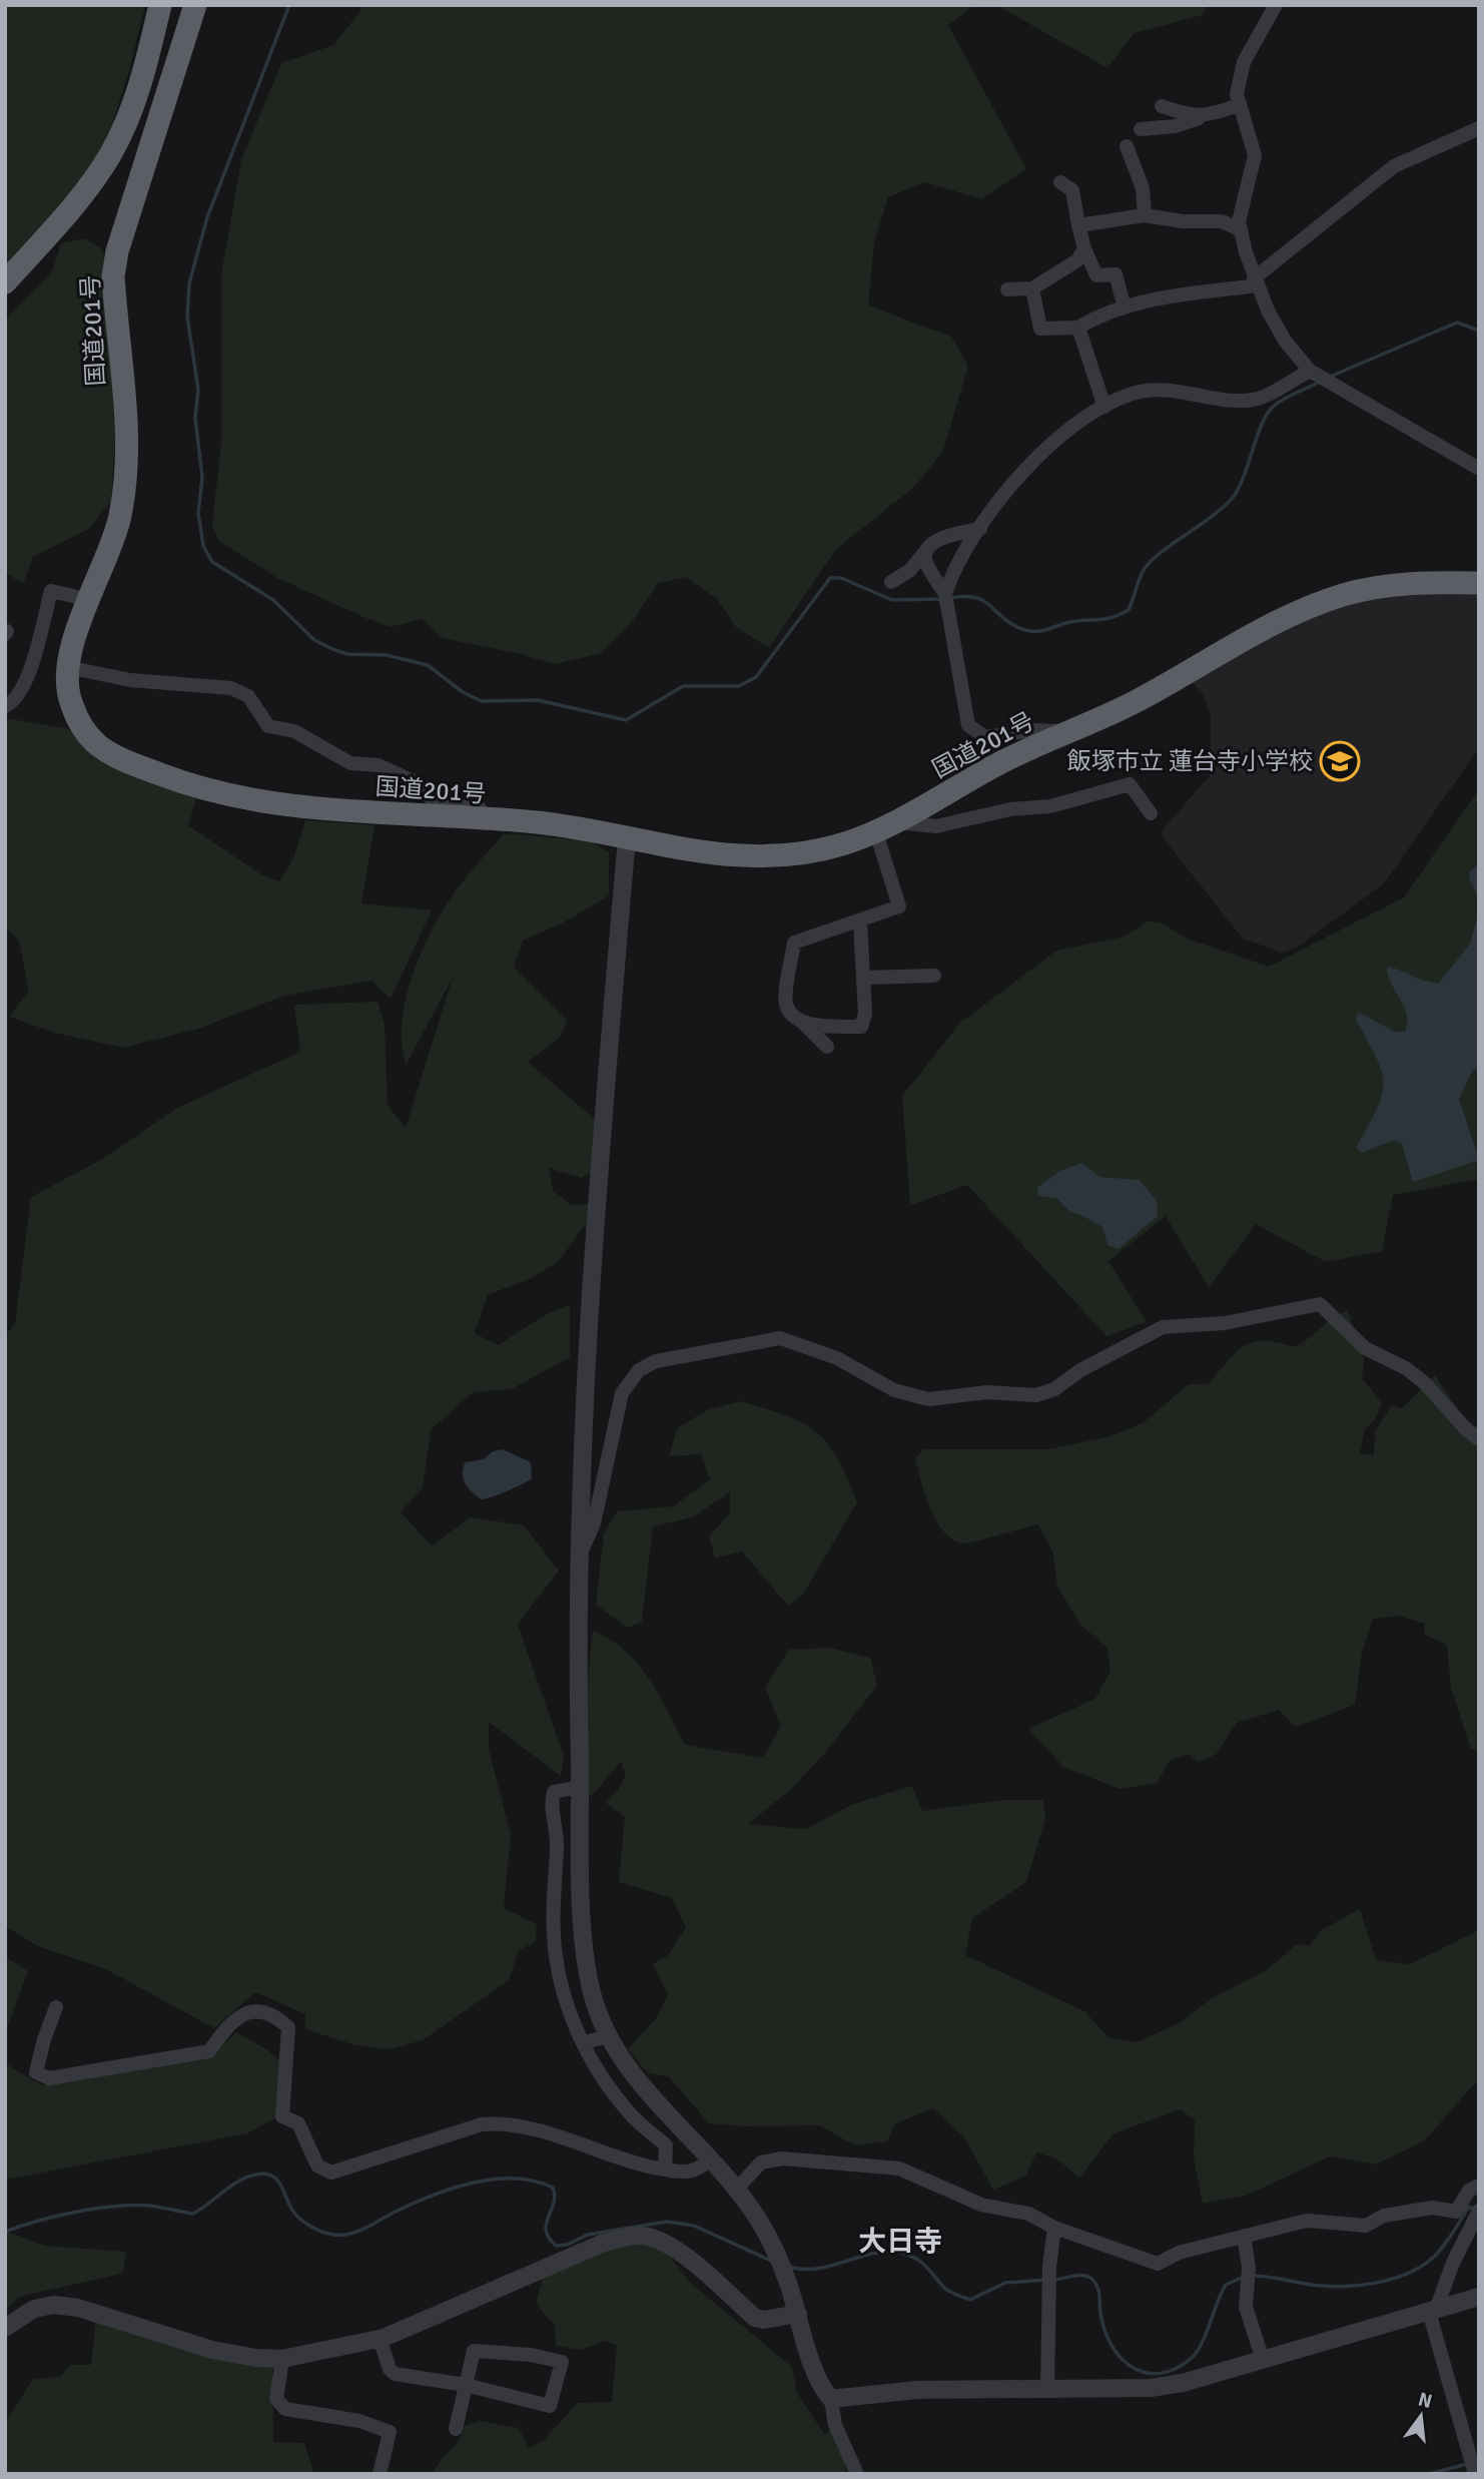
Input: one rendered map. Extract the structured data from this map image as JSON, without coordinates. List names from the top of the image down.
{
  "streets": {
    "highway": ["国道201号"]
  },
  "districts": ["大日寺"],
  "places": {
    "school or university": ["飯塚市立 蓮台寺小学校"]
  },
  "north": "top"
}
